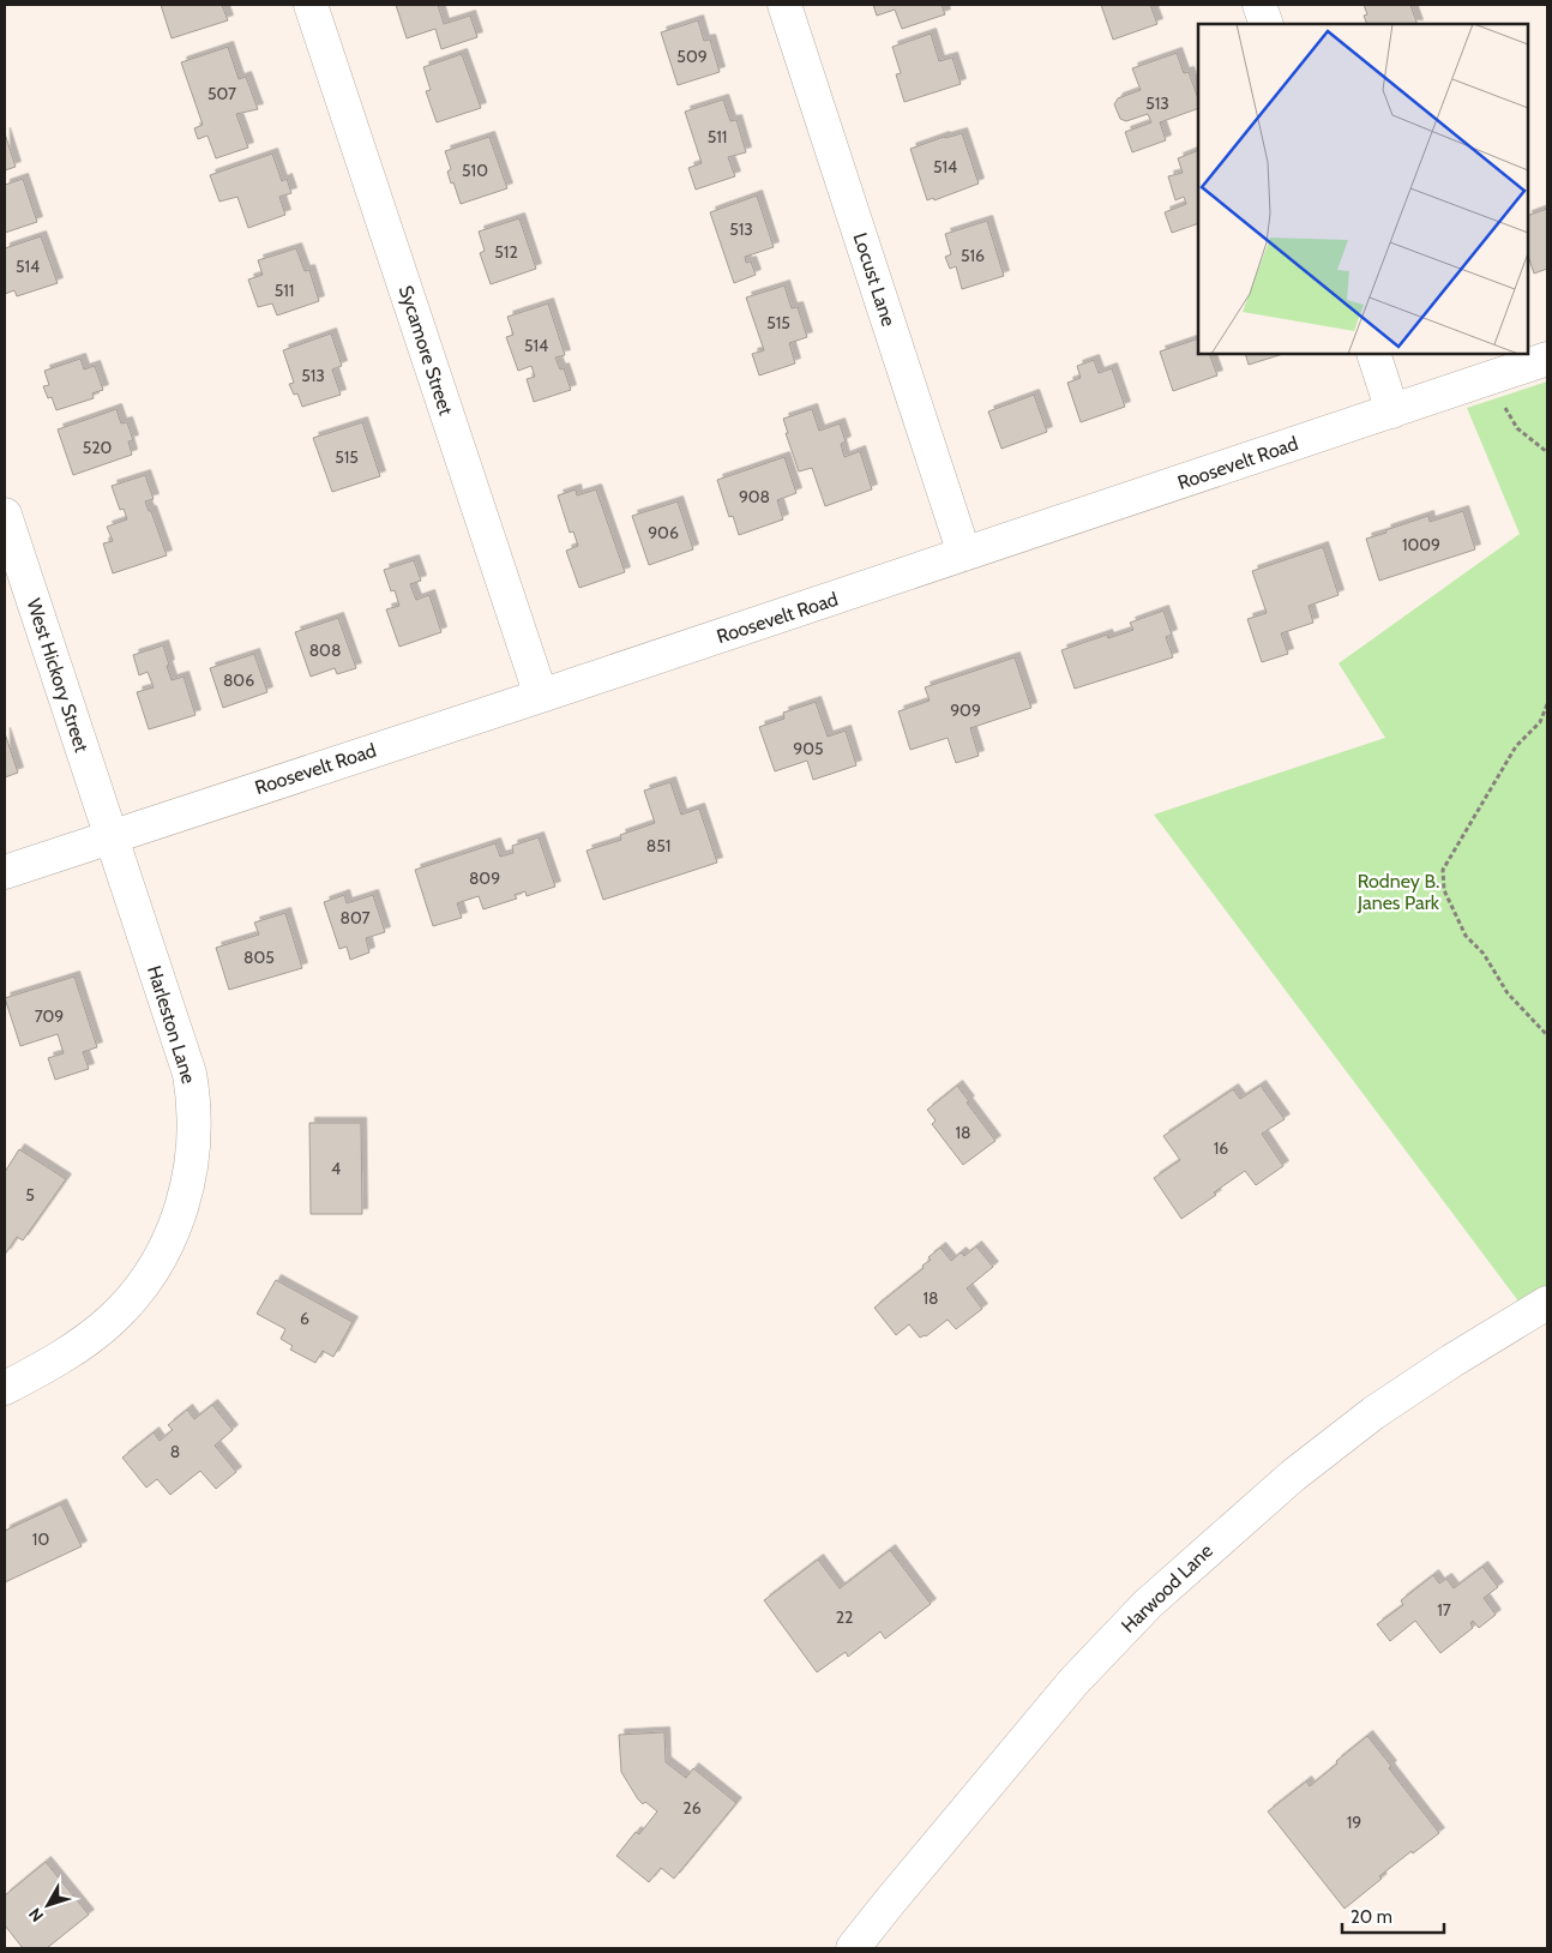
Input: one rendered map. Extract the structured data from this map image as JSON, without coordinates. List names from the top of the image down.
{
  "streets": {
    "street": [
      "Locust Lane",
      "Sycamore Street",
      "Roosevelt Road",
      "West Hickory Street",
      "Harleston Lane",
      "Harwood Lane"
    ]
  },
  "crossings": [
    ["Locust Lane", "Roosevelt Road"],
    ["Sycamore Street", "Roosevelt Road"],
    ["Roosevelt Road", "West Hickory Street"],
    ["Roosevelt Road", "Harleston Lane"],
    ["West Hickory Street", "Harleston Lane"]
  ],
  "parks": ["Rodney B. Janes Park"],
  "house_numbers": [
    "509",
    "507",
    "513",
    "511",
    "514",
    "510",
    "513",
    "512",
    "516",
    "514",
    "511",
    "515",
    "514",
    "513",
    "520",
    "515",
    "908",
    "906",
    "1009",
    "808",
    "806",
    "909",
    "905",
    "851",
    "809",
    "807",
    "805",
    "709",
    "18",
    "16",
    "4",
    "5",
    "18",
    "6",
    "8",
    "10",
    "17",
    "22",
    "26",
    "19"
  ],
  "scale_bar": "20 m",
  "north": "bottom left"
}
